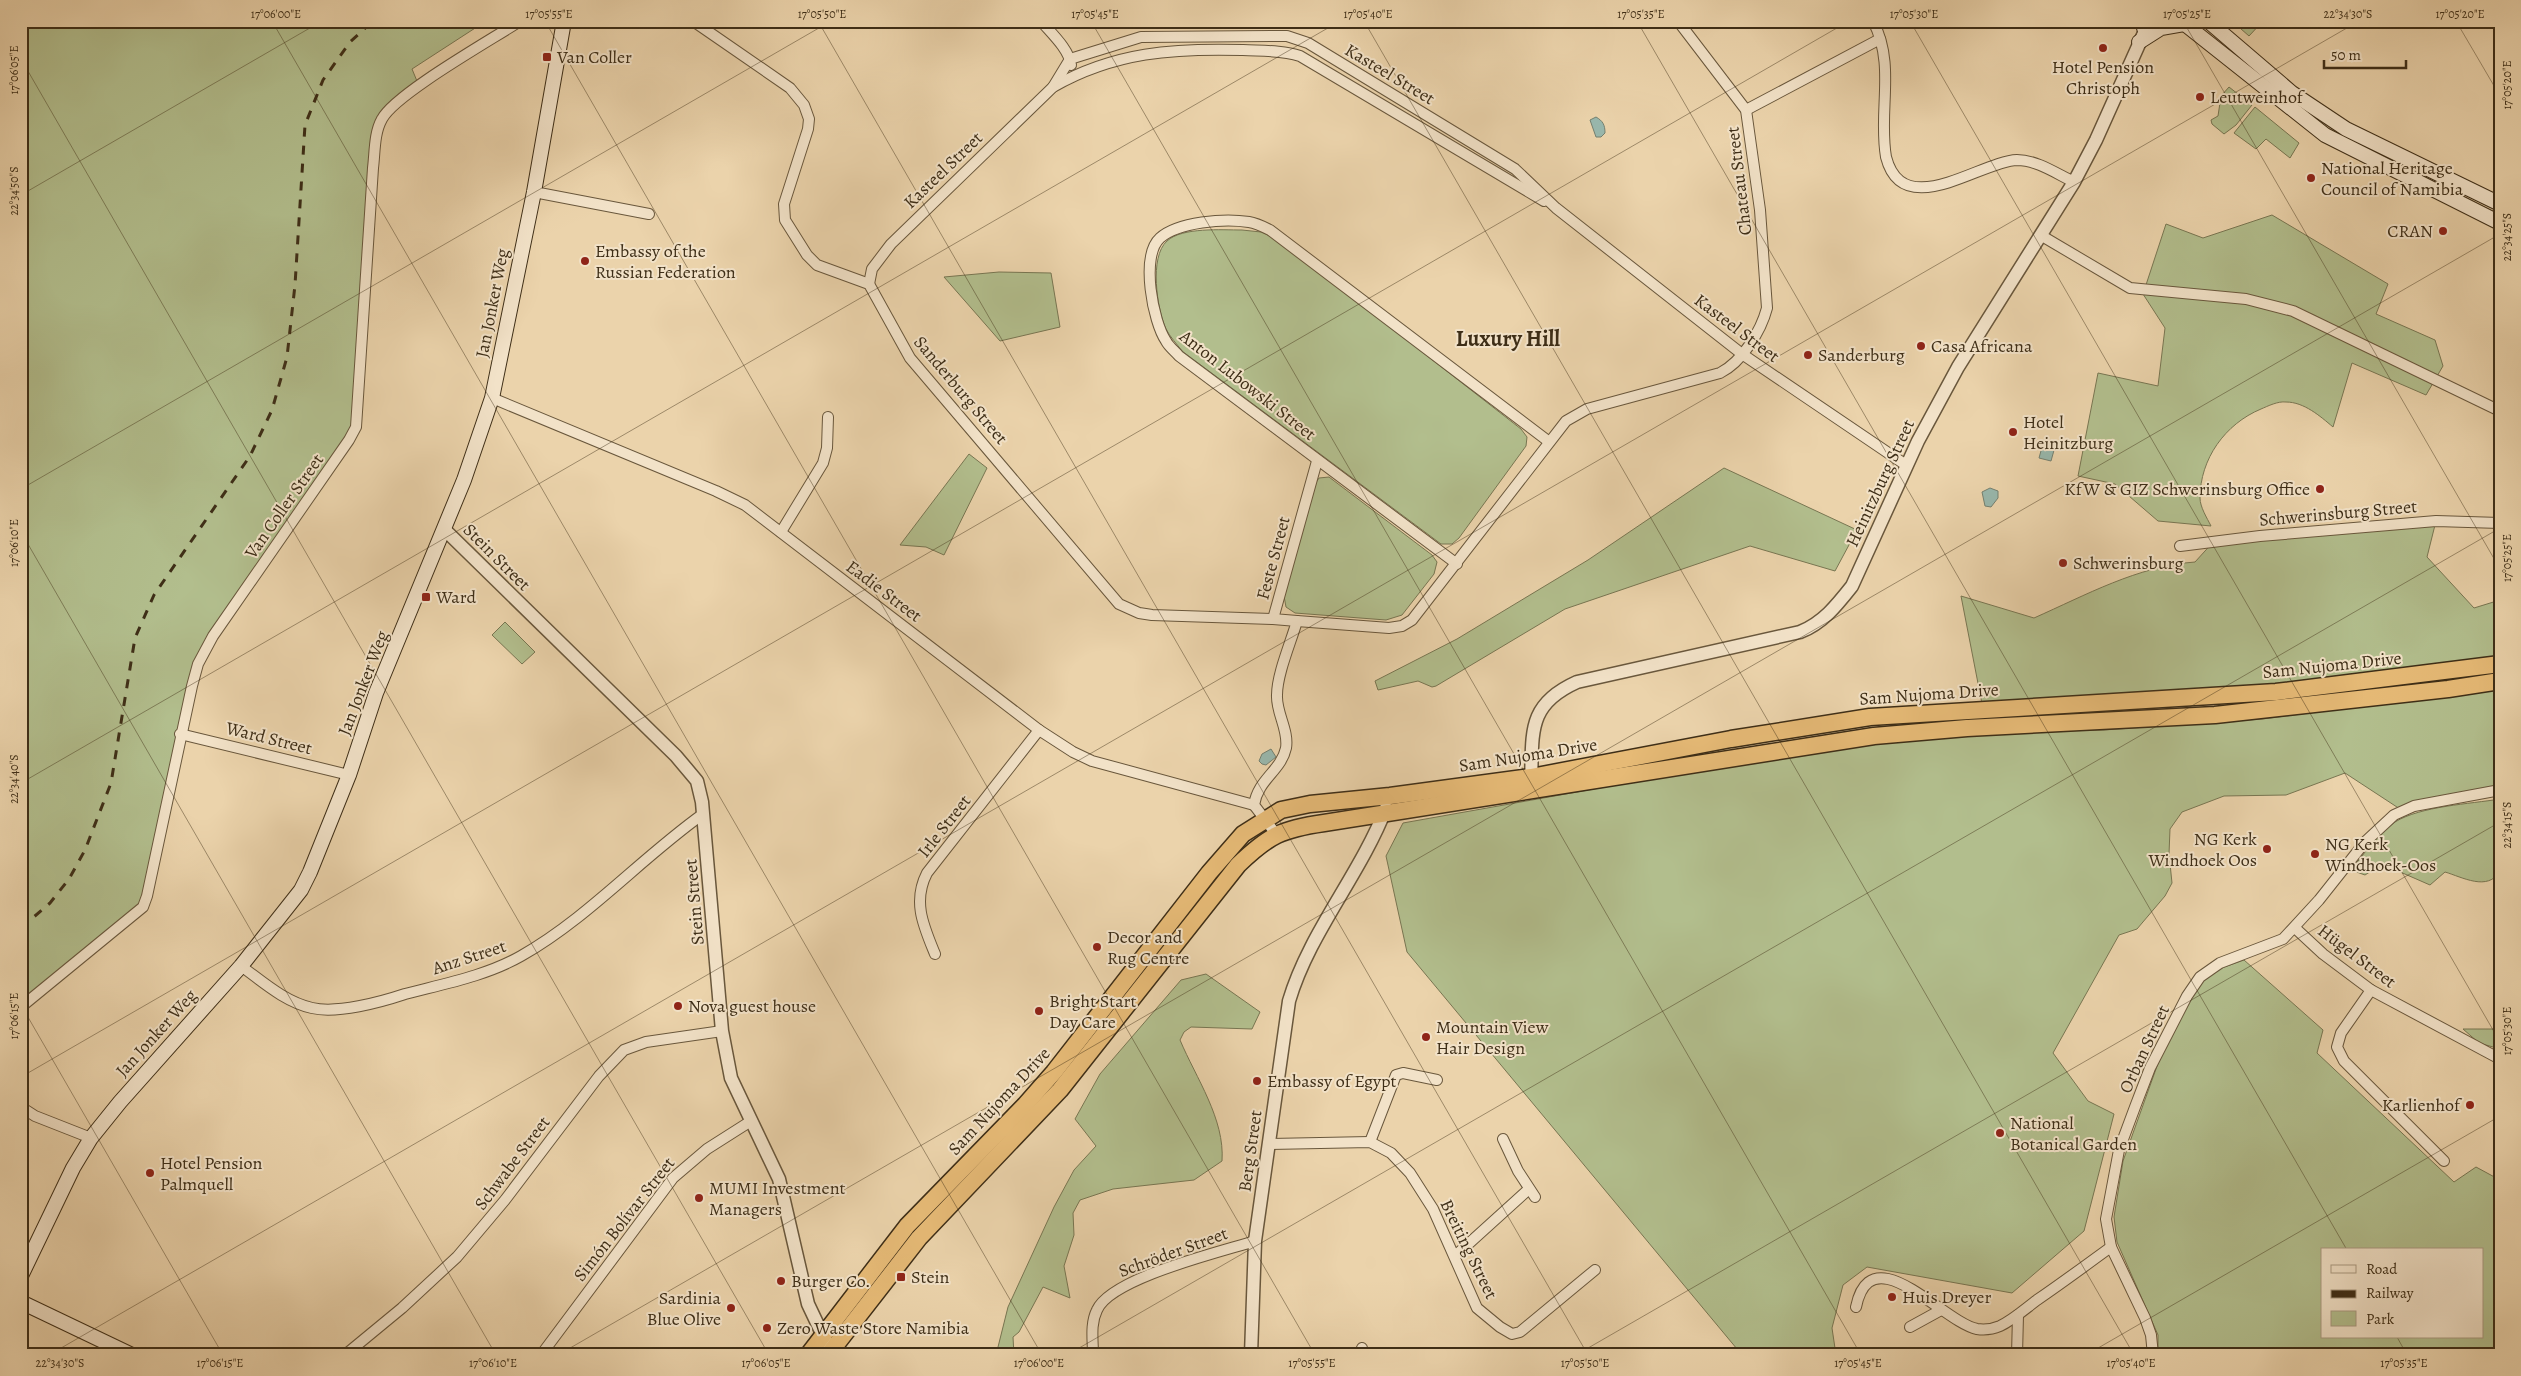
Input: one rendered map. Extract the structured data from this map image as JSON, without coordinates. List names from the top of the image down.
{
  "streets": {
    "highway": ["Sam Nujoma Drive"],
    "main road": ["Jan Jonker Weg"],
    "street": [
      "Kasteel Street",
      "Chateau Street",
      "Anton Lubowski Street",
      "Sanderburg Street",
      "Heinitzburg Street",
      "Van Coller Street",
      "Schwerinsburg Street",
      "Stein Street",
      "Feste Street",
      "Eadie Street",
      "Ward Street",
      "Irle Street",
      "Hügel Street",
      "Anz Street",
      "Orban Street",
      "Berg Street",
      "Schwabe Street",
      "Simón Bolívar Street",
      "Breiting Street",
      "Schröder Street"
    ]
  },
  "crossings": [
    ["Kasteel Street", "Chateau Street"],
    ["Kasteel Street", "Sanderburg Street"],
    ["Kasteel Street", "Heinitzburg Street"],
    ["Jan Jonker Weg", "Stein Street"],
    ["Jan Jonker Weg", "Eadie Street"],
    ["Jan Jonker Weg", "Ward Street"],
    ["Jan Jonker Weg", "Anz Street"],
    ["Anton Lubowski Street", "Feste Street"],
    ["Sanderburg Street", "Feste Street"],
    ["Heinitzburg Street", "Sam Nujoma Drive"],
    ["Van Coller Street", "Ward Street"],
    ["Stein Street", "Sam Nujoma Drive"],
    ["Stein Street", "Anz Street"],
    ["Stein Street", "Schwabe Street"],
    ["Stein Street", "Simón Bolívar Street"],
    ["Eadie Street", "Irle Street"],
    ["Sam Nujoma Drive", "Berg Street"],
    ["Hügel Street", "Orban Street"],
    ["Berg Street", "Breiting Street"],
    ["Berg Street", "Schröder Street"]
  ],
  "districts": ["Luxury Hill"],
  "places": {
    "other": [
      "Hotel Pension Christoph",
      "Leutweinhof",
      "National Heritage Council of Namibia",
      "CRAN",
      "Embassy of the Russian Federation",
      "Casa Africana",
      "Sanderburg",
      "Hotel Heinitzburg",
      "KfW & GIZ Schwerinsburg Office",
      "Schwerinsburg",
      "NG Kerk Windhoek Oos",
      "NG Kerk Windhoek-Oos",
      "Decor and Rug Centre",
      "Nova guest house",
      "Bright Start Day Care",
      "Mountain View Hair Design",
      "Embassy of Egypt",
      "Karlienhof",
      "National Botanical Garden",
      "Hotel Pension Palmquell",
      "MUMI Investment Managers",
      "Burger Co.",
      "Huis Dreyer",
      "Sardinia Blue Olive",
      "Zero Waste Store Namibia"
    ],
    "transit": ["Van Coller", "Ward", "Stein"]
  },
  "legend": ["Road", "Railway", "Park"],
  "scale_bar": "50 m",
  "coordinates": [
    "17°06'00\"E",
    "17°05'55\"E",
    "17°05'50\"E",
    "17°05'45\"E",
    "17°05'40\"E",
    "17°05'35\"E",
    "17°05'30\"E",
    "17°05'25\"E",
    "22°34'30\"S",
    "17°05'20\"E",
    "17°06'05\"E",
    "22°34'50\"S",
    "22°34'25\"S",
    "17°06'10\"E",
    "22°34'40\"S",
    "22°34'15\"S",
    "17°06'15\"E"
  ]
}
